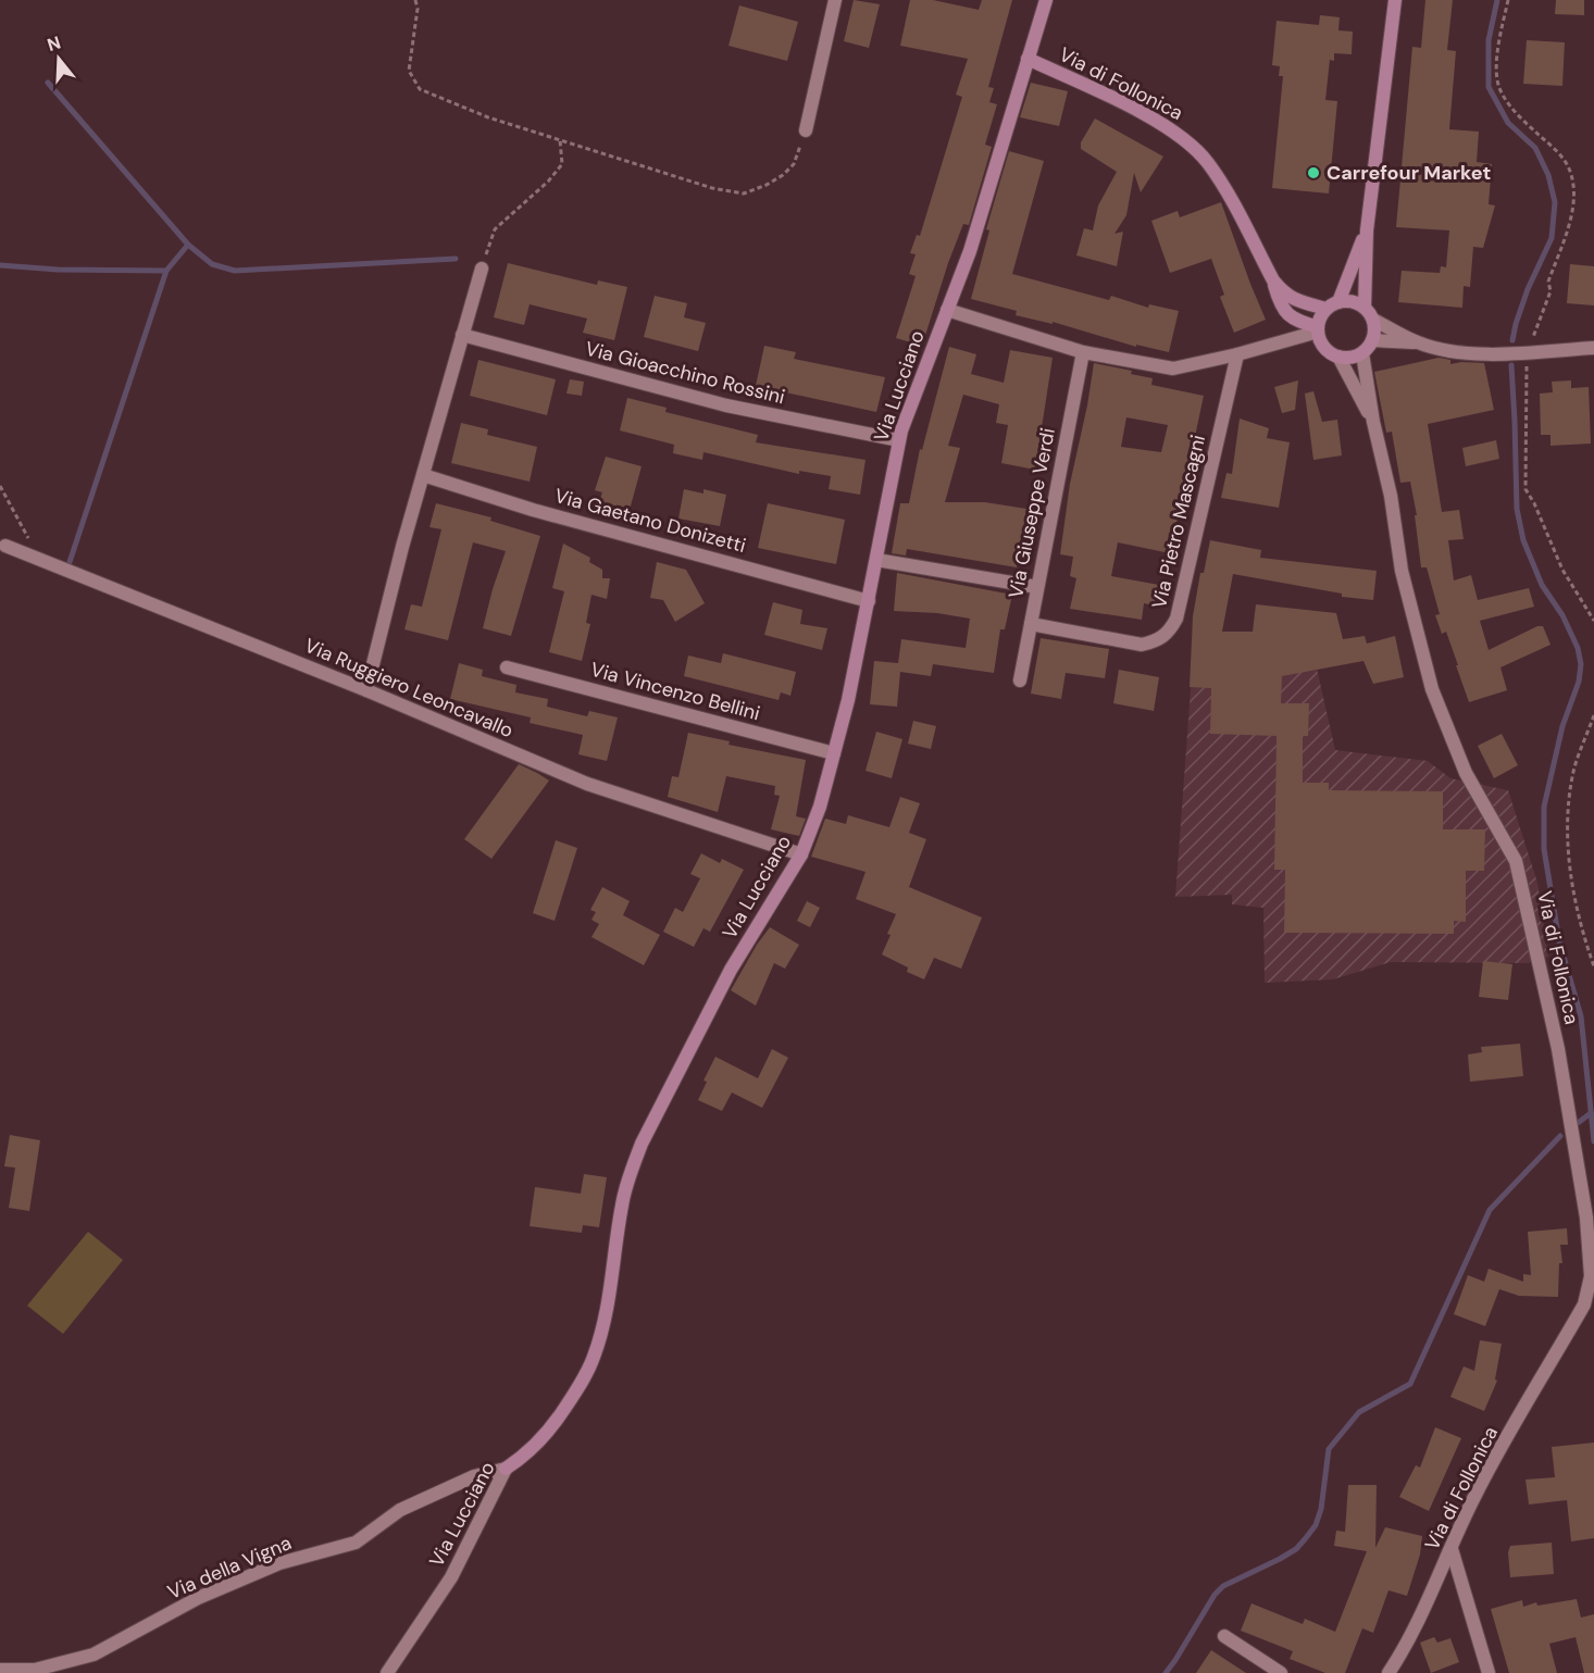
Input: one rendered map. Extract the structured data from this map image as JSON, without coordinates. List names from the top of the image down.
{
  "streets": {
    "street": [
      "Via di Follonica",
      "Via Gioacchino Rossini",
      "Via Lucciano",
      "Via Giuseppe Verdi",
      "Via Gaetano Donizetti",
      "Via Pietro Mascagni",
      "Via Ruggiero Leoncavallo",
      "Via Vincenzo Bellini",
      "Via della Vigna"
    ]
  },
  "crossings": [
    ["Via di Follonica", "Via Lucciano"],
    ["Via Gioacchino Rossini", "Via Lucciano"],
    ["Via Lucciano", "Via Gaetano Donizetti"],
    ["Via Lucciano", "Via Ruggiero Leoncavallo"],
    ["Via Lucciano", "Via Vincenzo Bellini"],
    ["Via Lucciano", "Via della Vigna"],
    ["Via Giuseppe Verdi", "Via Pietro Mascagni"]
  ],
  "places": ["Carrefour Market"],
  "north": "top"
}
